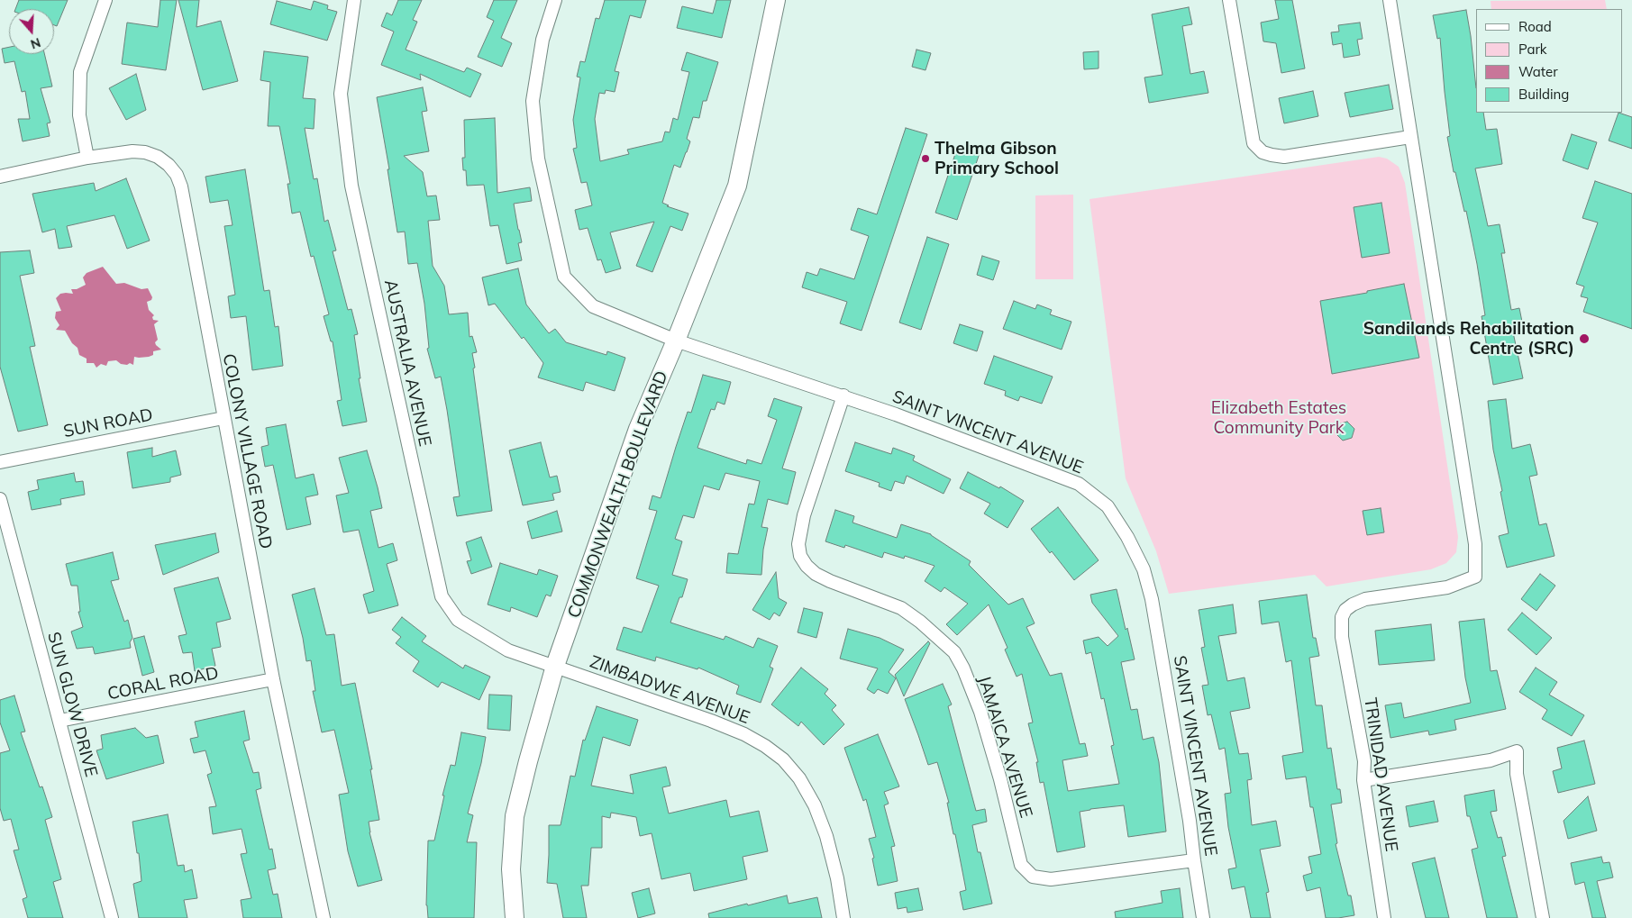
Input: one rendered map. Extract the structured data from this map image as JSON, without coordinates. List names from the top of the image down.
{
  "streets": {
    "street": [
      "AUSTRALIA AVENUE",
      "SUN ROAD",
      "SAINT VINCENT AVENUE",
      "COLONY VILLAGE ROAD",
      "COMMONWEALTH BOULEVARD",
      "CORAL ROAD",
      "ZIMBADWE AVENUE",
      "SUN GLOW DRIVE",
      "JAMAICA AVENUE",
      "TRINIDAD AVENUE"
    ]
  },
  "crossings": [
    ["AUSTRALIA AVENUE", "COMMONWEALTH BOULEVARD"],
    ["AUSTRALIA AVENUE", "ZIMBADWE AVENUE"],
    ["SUN ROAD", "COLONY VILLAGE ROAD"],
    ["SAINT VINCENT AVENUE", "COMMONWEALTH BOULEVARD"],
    ["SAINT VINCENT AVENUE", "JAMAICA AVENUE"],
    ["COLONY VILLAGE ROAD", "CORAL ROAD"],
    ["COMMONWEALTH BOULEVARD", "ZIMBADWE AVENUE"],
    ["CORAL ROAD", "SUN GLOW DRIVE"]
  ],
  "parks": ["Elizabeth Estates Community Park"],
  "places": ["Thelma Gibson Primary School", "Sandilands Rehabilitation Centre (SRC)"],
  "legend": [
    "Road",
    "Park",
    "Water",
    "Building"
  ],
  "north": "bottom"
}
